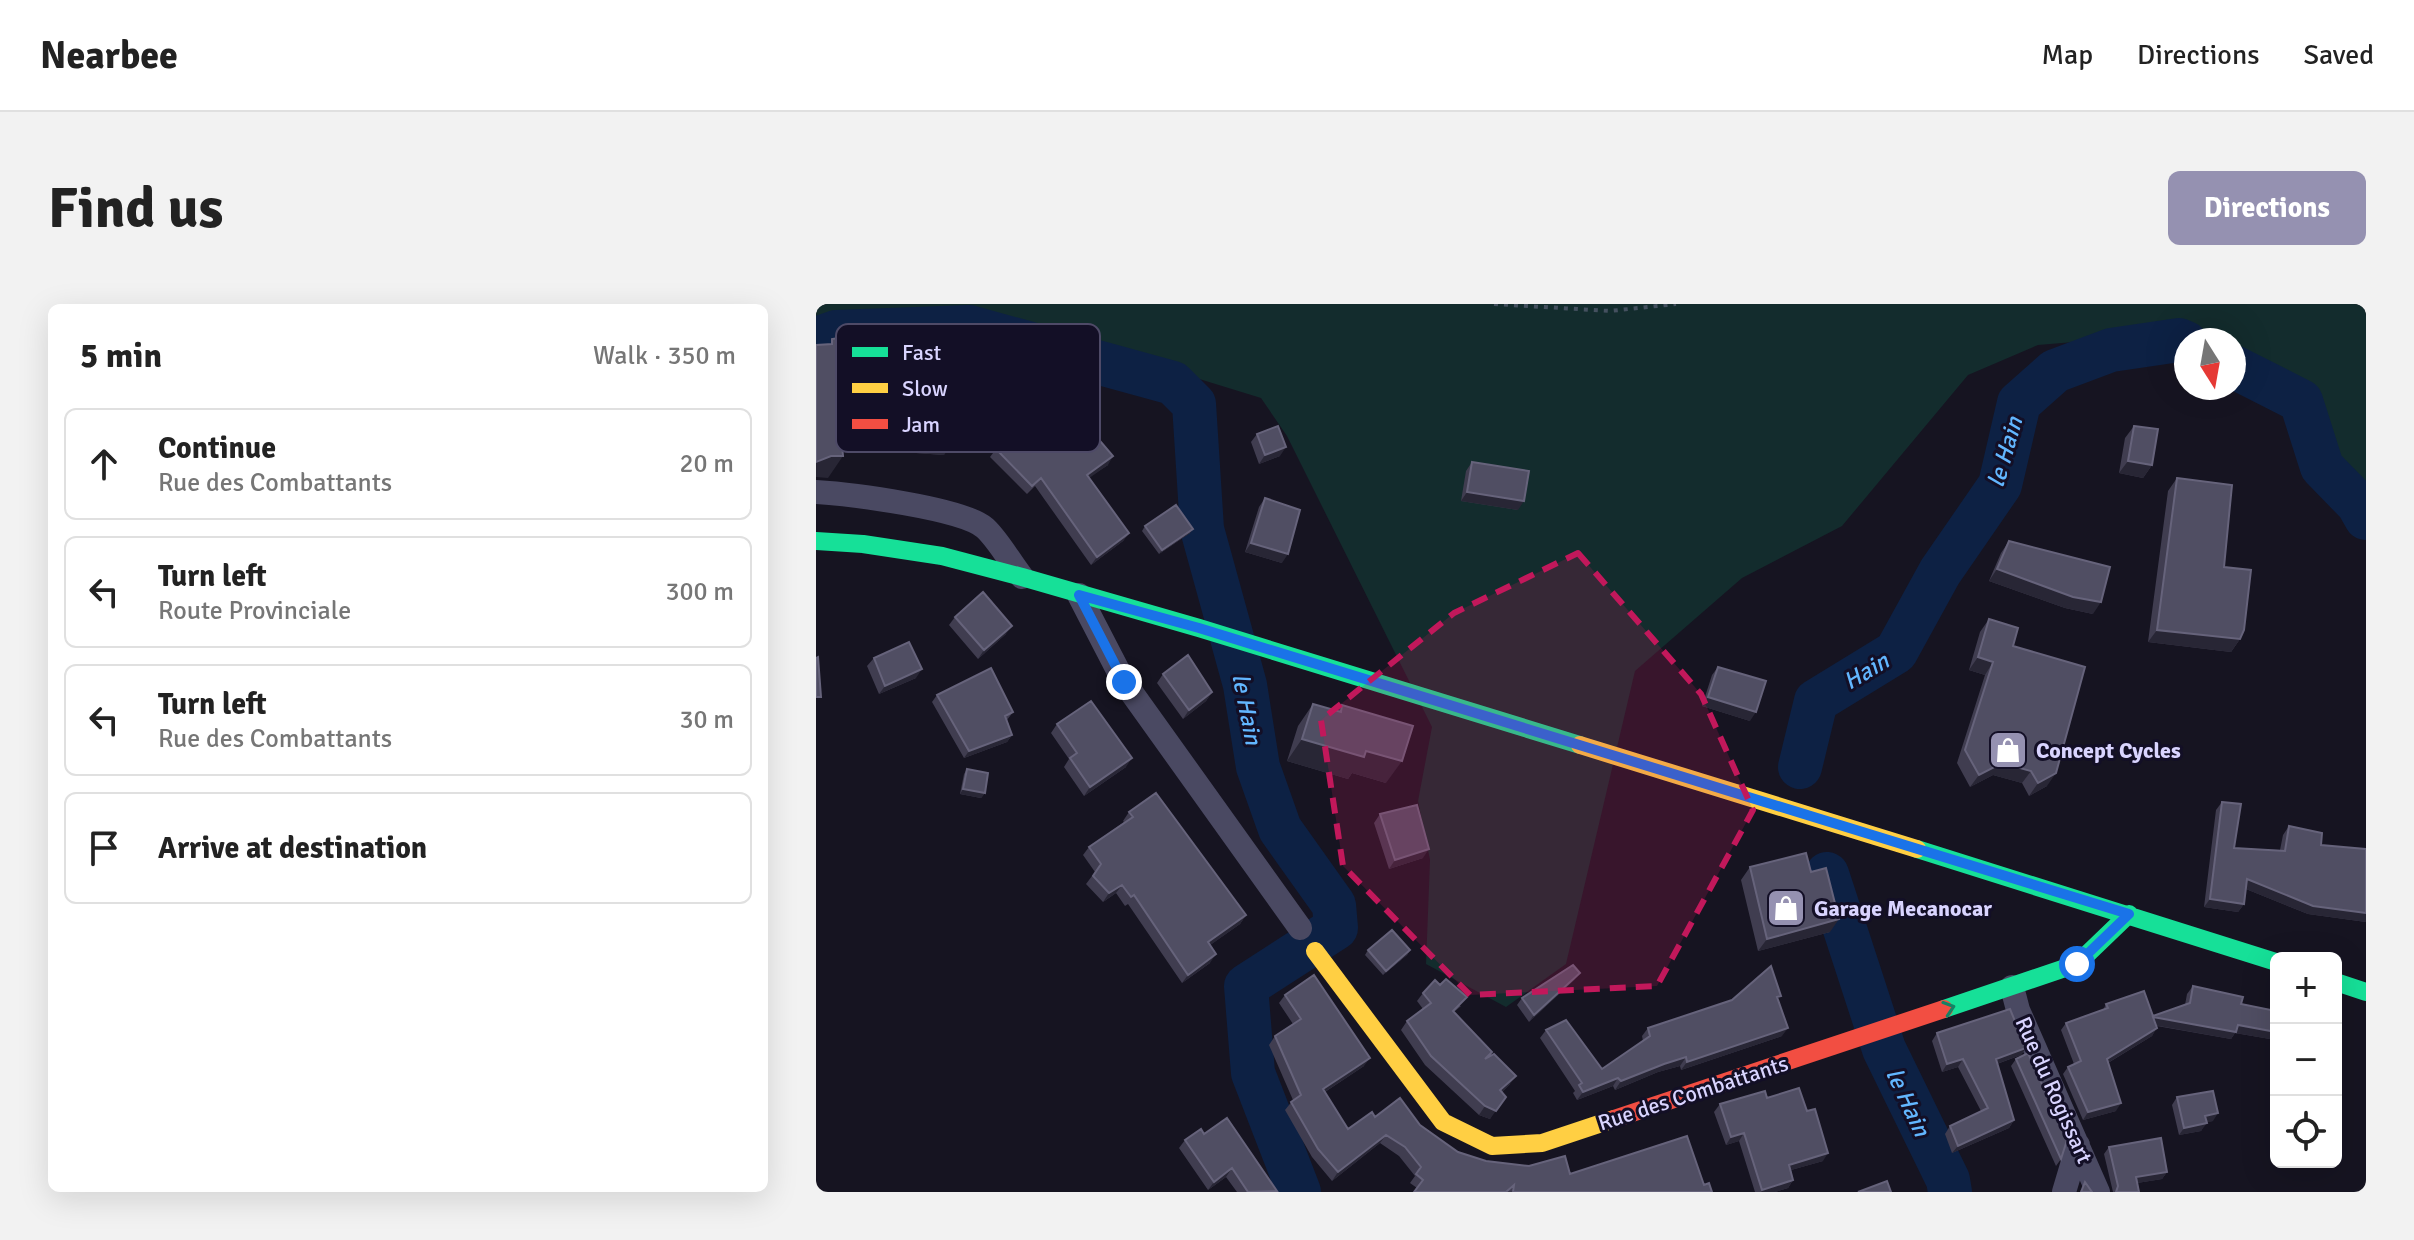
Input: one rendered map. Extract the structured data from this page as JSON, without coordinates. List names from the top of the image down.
{
  "streets": {
    "main road": ["Rue des Combattants"],
    "street": ["Rue du Rogissart"]
  },
  "crossings": [
    ["Rue du Rogissart", "Rue des Combattants"]
  ],
  "one_way": ["Rue des Combattants"],
  "water": ["le Hain", "Hain"],
  "places": {
    "shop": ["Concept Cycles", "Garage Mecanocar"]
  },
  "legend": ["Fast", "Slow", "Jam"],
  "north": "bottom",
  "page": {
    "header": "Nearbee",
    "nav": ["Map", "Directions", "Saved"],
    "buttons": "Directions",
    "title": "Find us",
    "heading": ["5 min", "Walk · 350 m"],
    "list": [
      ["Continue", "Rue des Combattants", "20 m"],
      ["Turn left", "Route Provinciale", "300 m"],
      ["Turn left", "Rue des Combattants", "30 m"],
      "Arrive at destination"
    ],
    "map_buttons": ["+", "−"]
  }
}
